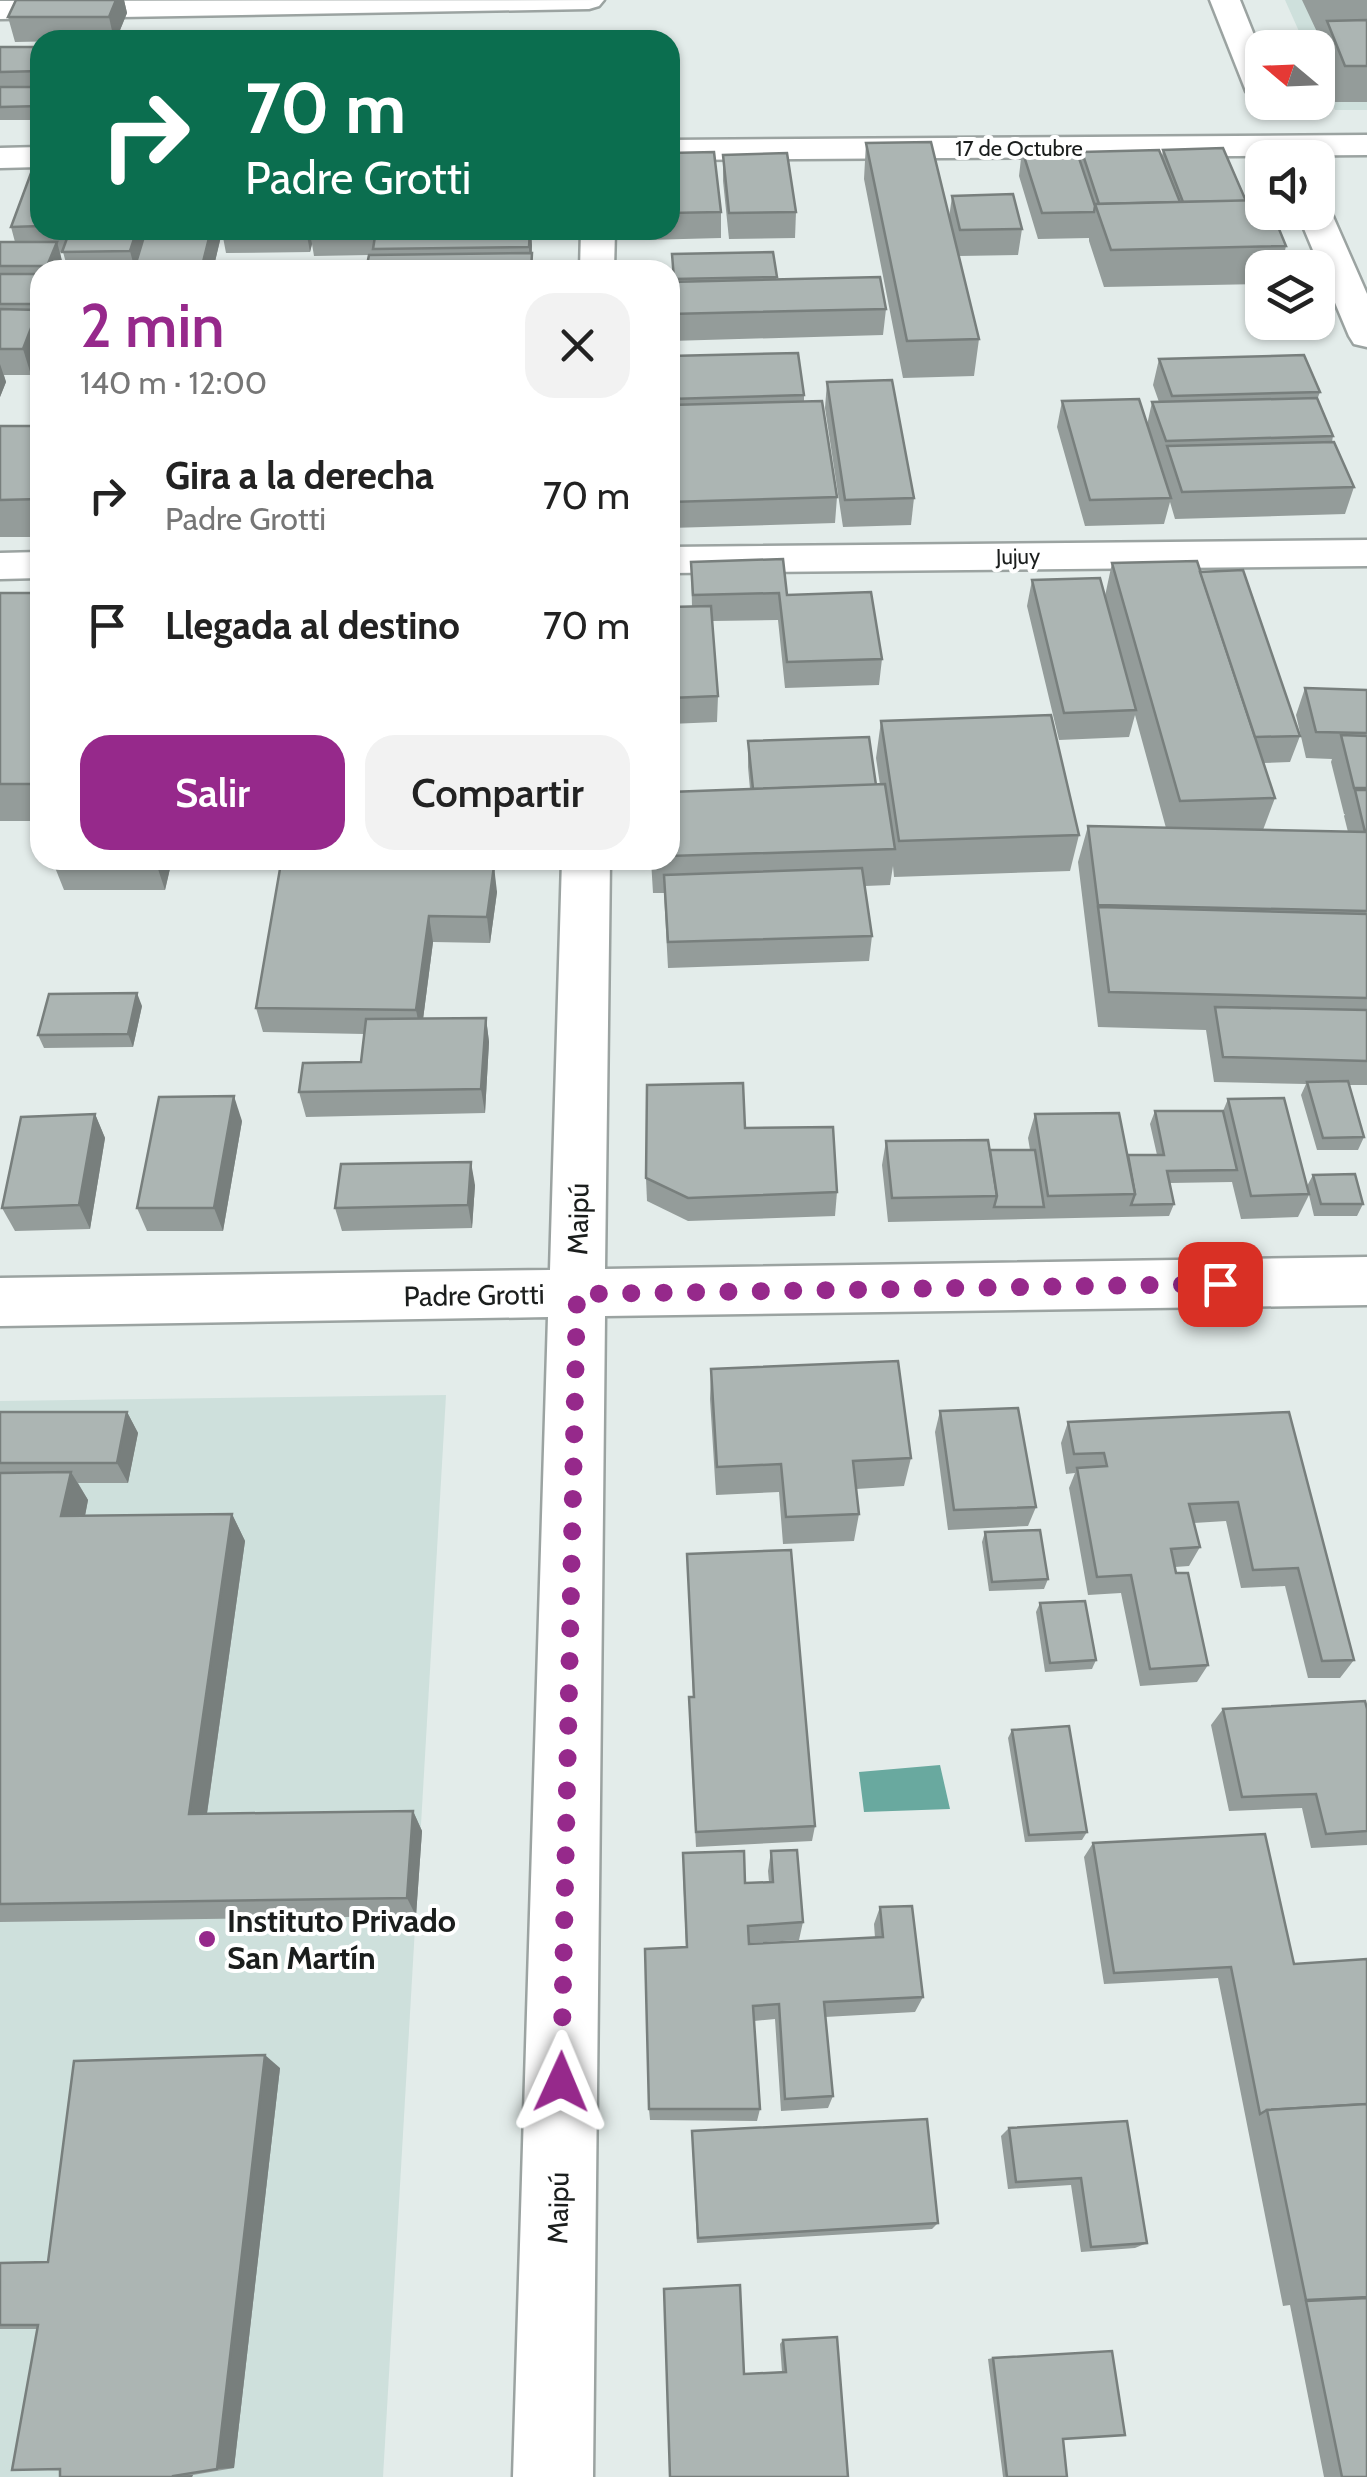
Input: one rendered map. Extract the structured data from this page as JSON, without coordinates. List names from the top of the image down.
{
  "streets": {
    "street": [
      "17 de Octubre",
      "Jujuy",
      "Maipú",
      "Padre Grotti"
    ]
  },
  "crossings": [
    ["Maipú", "Padre Grotti"]
  ],
  "places": ["Instituto Privado San Martín"],
  "north": "left",
  "page": {
    "turn": ["70 m", "Padre Grotti"],
    "heading": ["2 min", "140 m · 12:00"],
    "list": [
      {
        "name": "Gira a la derecha",
        "note": "Padre Grotti",
        "value": "70 m"
      },
      {
        "name": "Llegada al destino",
        "value": "70 m"
      }
    ],
    "buttons": ["Salir", "Compartir"]
  }
}
